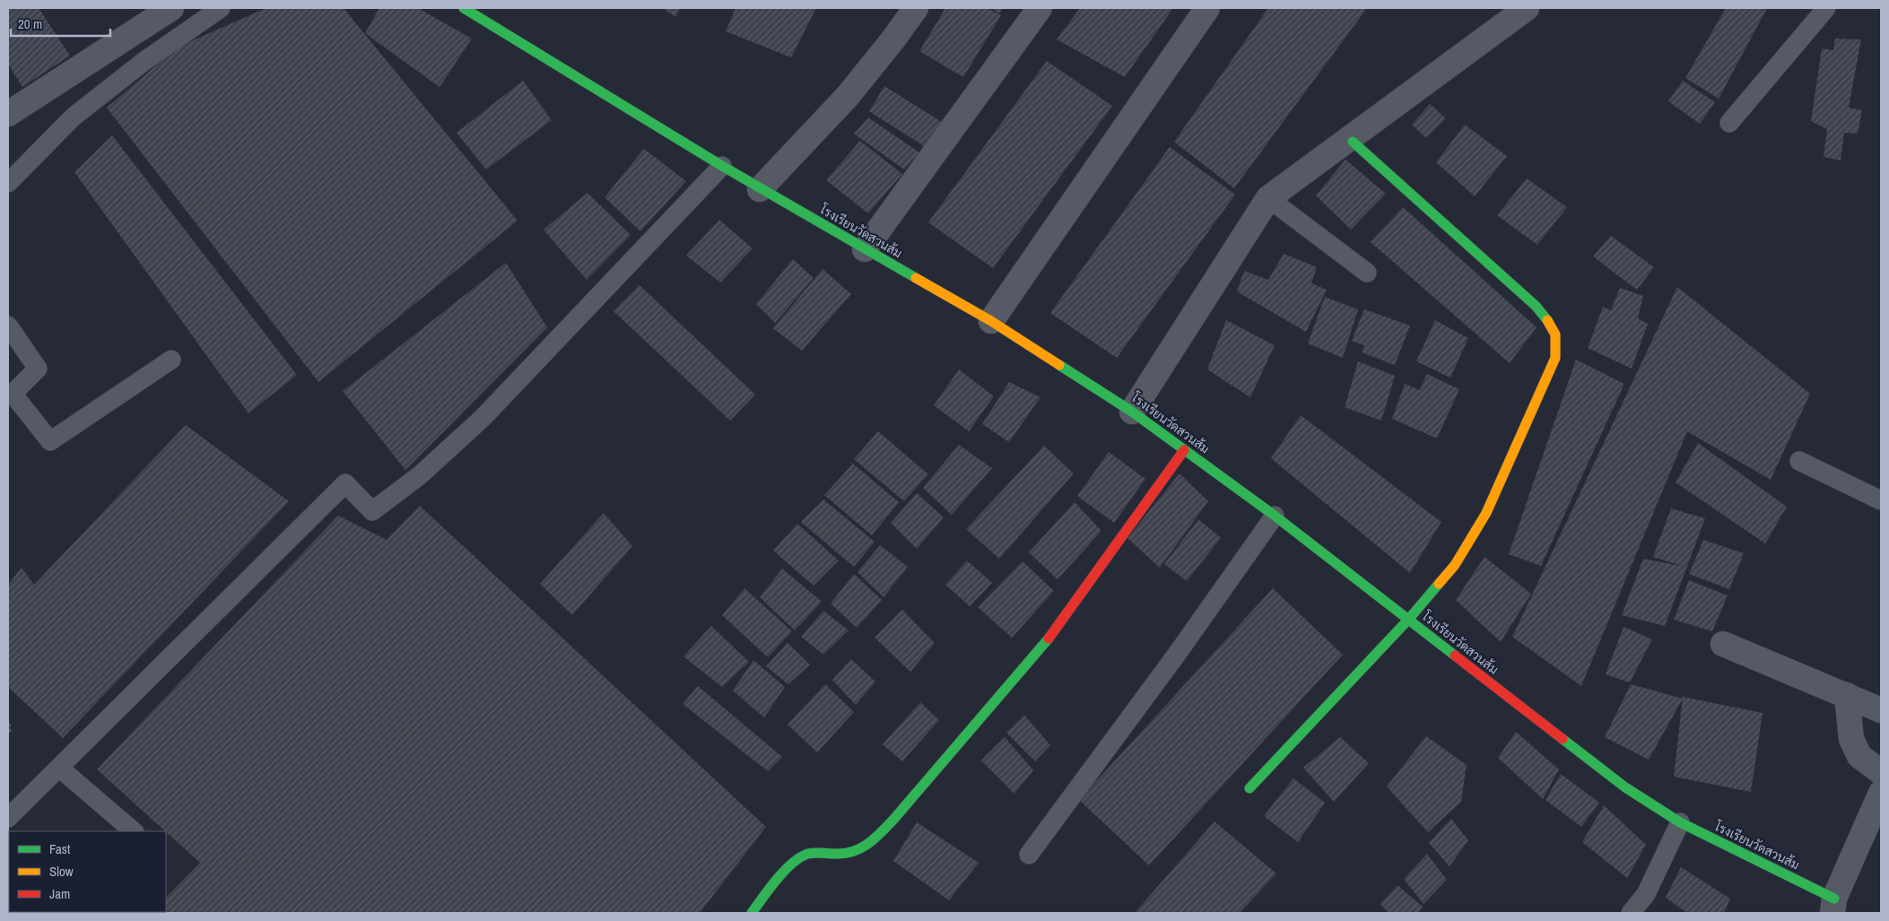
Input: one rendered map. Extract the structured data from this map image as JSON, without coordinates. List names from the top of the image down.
{
  "streets": {
    "street": ["โรงเรียนวัดสวนส้ม"]
  },
  "legend": ["Fast", "Slow", "Jam"],
  "scale_bar": "20 m"
}
